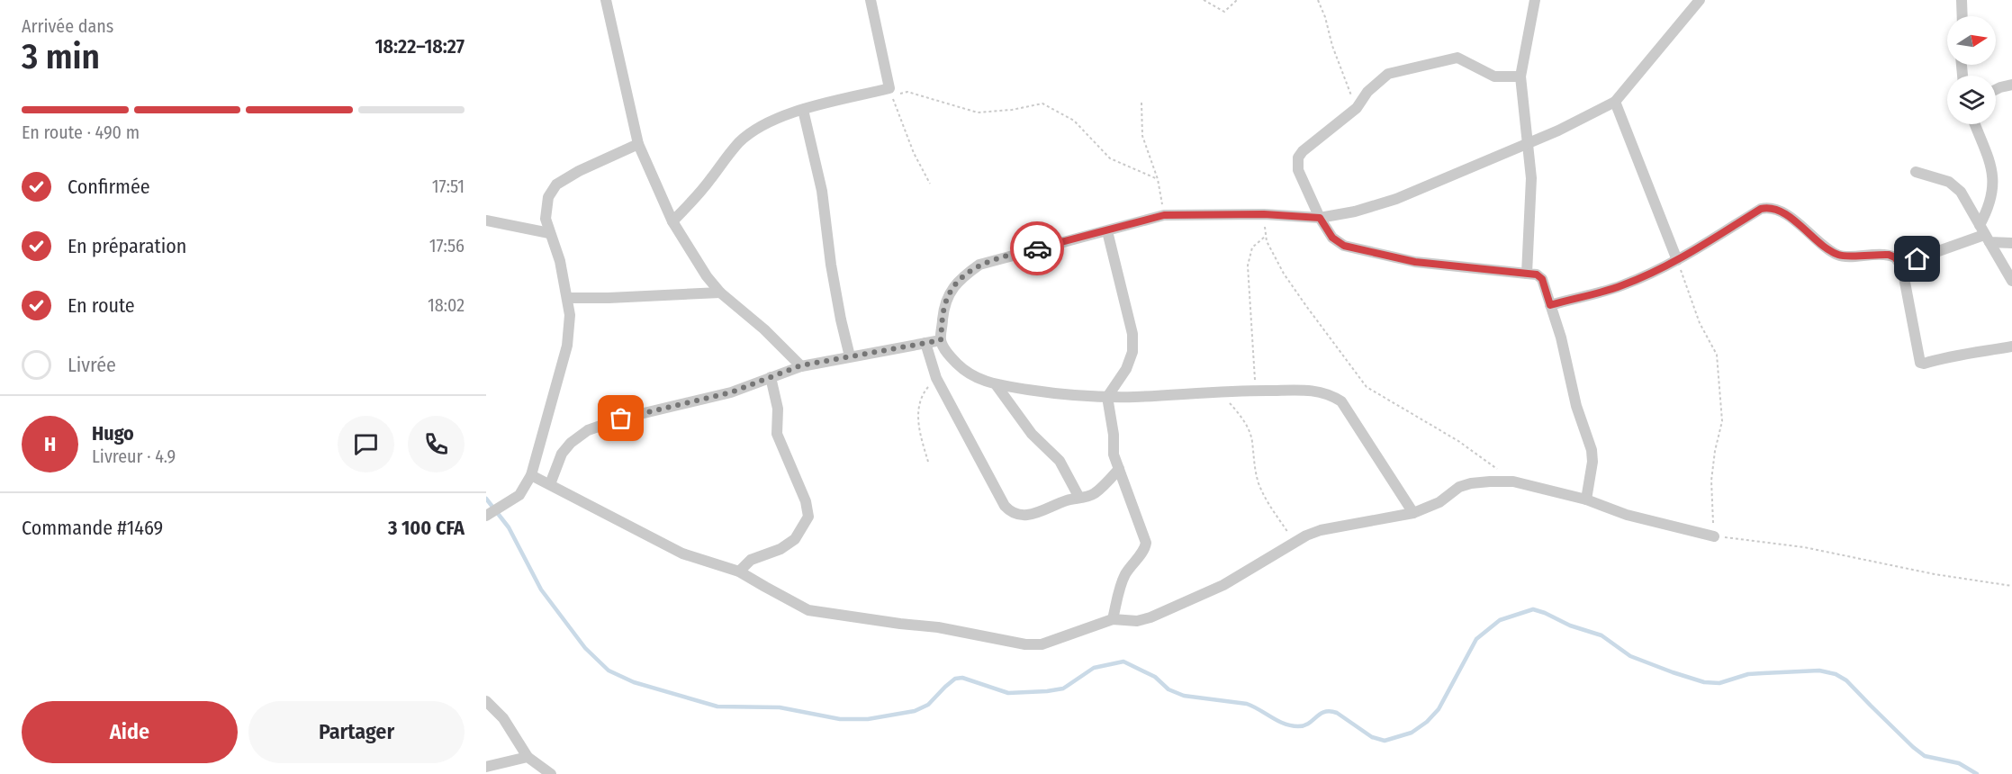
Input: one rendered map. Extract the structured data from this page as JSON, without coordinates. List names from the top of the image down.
{
  "north": "right",
  "page": {
    "heading": ["3 min", "Arrivée dans", "18:22–18:27"],
    "panel": [
      "Hugo",
      "Livreur · 4.9",
      "Commande #1469",
      "3 100 CFA"
    ],
    "bar": "En route · 490 m",
    "list": [
      ["Confirmée", "17:51"],
      ["En préparation", "17:56"],
      ["En route", "18:02"],
      "Livrée"
    ],
    "round": "H",
    "buttons": ["Aide", "Partager"]
  }
}
